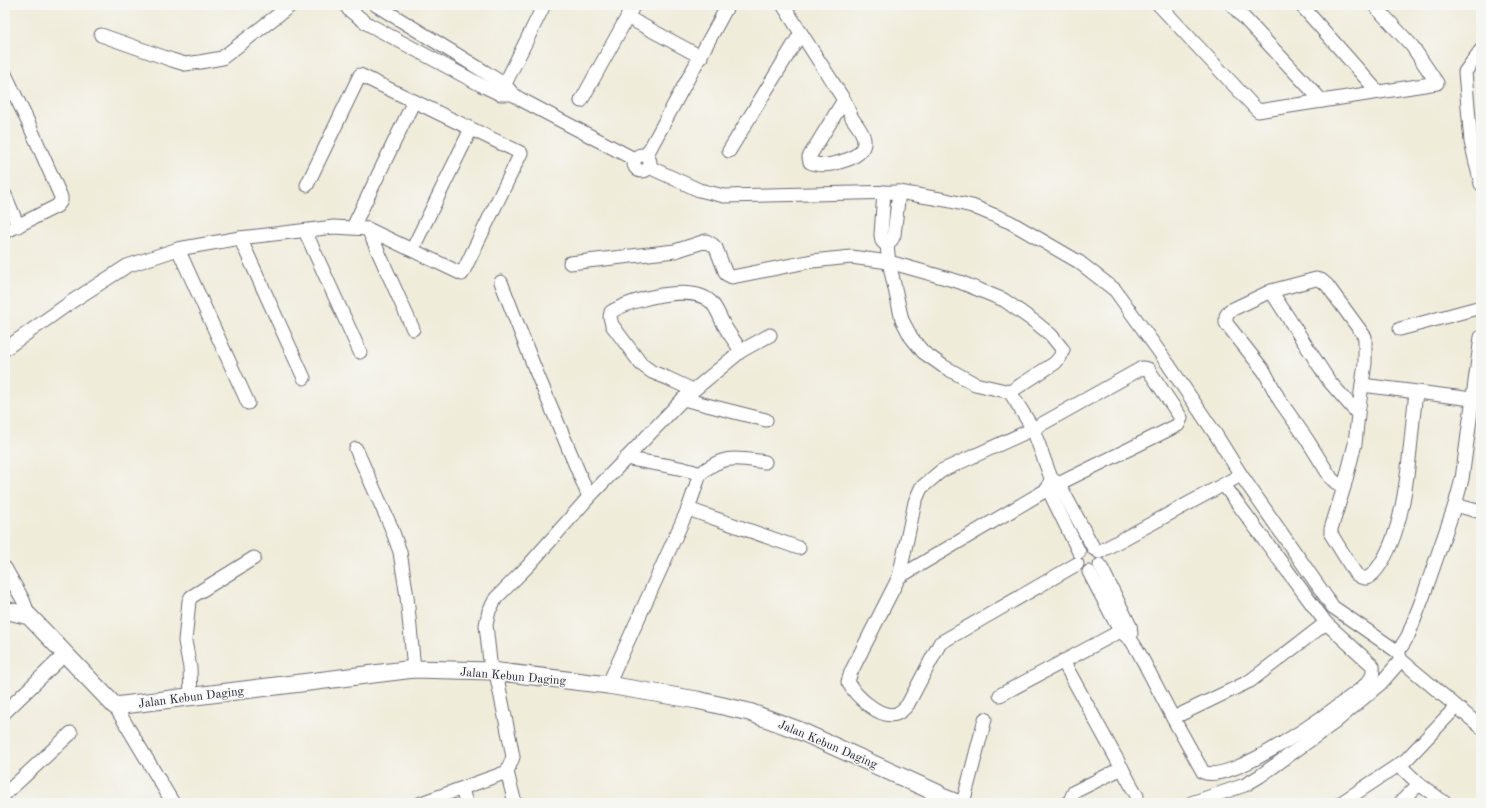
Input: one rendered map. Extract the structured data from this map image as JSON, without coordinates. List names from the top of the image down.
{
  "streets": {
    "street": ["Jalan Kebun Daging"]
  }
}
